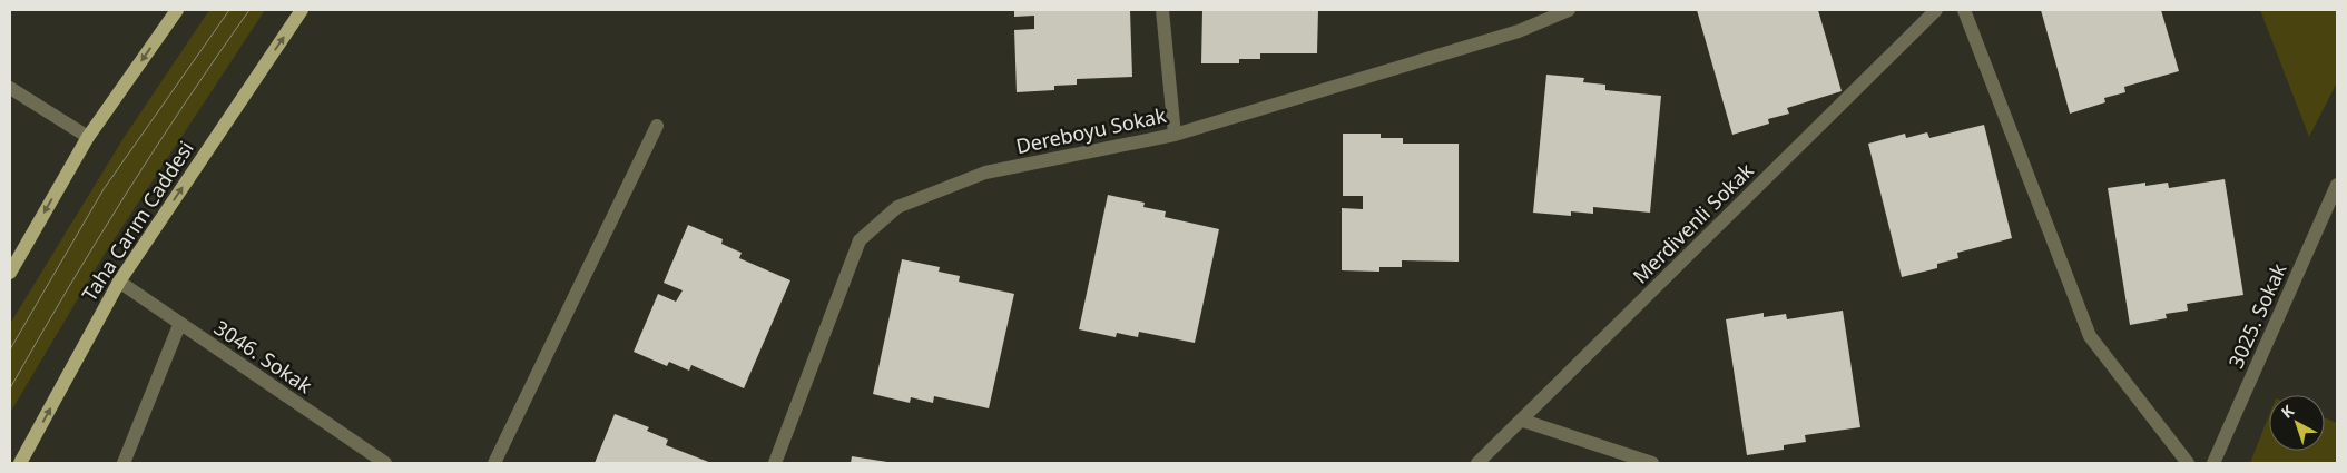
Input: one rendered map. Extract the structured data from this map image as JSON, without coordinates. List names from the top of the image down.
{
  "streets": {
    "main road": ["Taha Carım Caddesi"],
    "street": [
      "Dereboyu Sokak",
      "Merdivenli Sokak",
      "3025. Sokak",
      "3046. Sokak"
    ]
  },
  "crossings": [
    ["Taha Carım Caddesi", "3046. Sokak"]
  ],
  "north": "top left"
}
